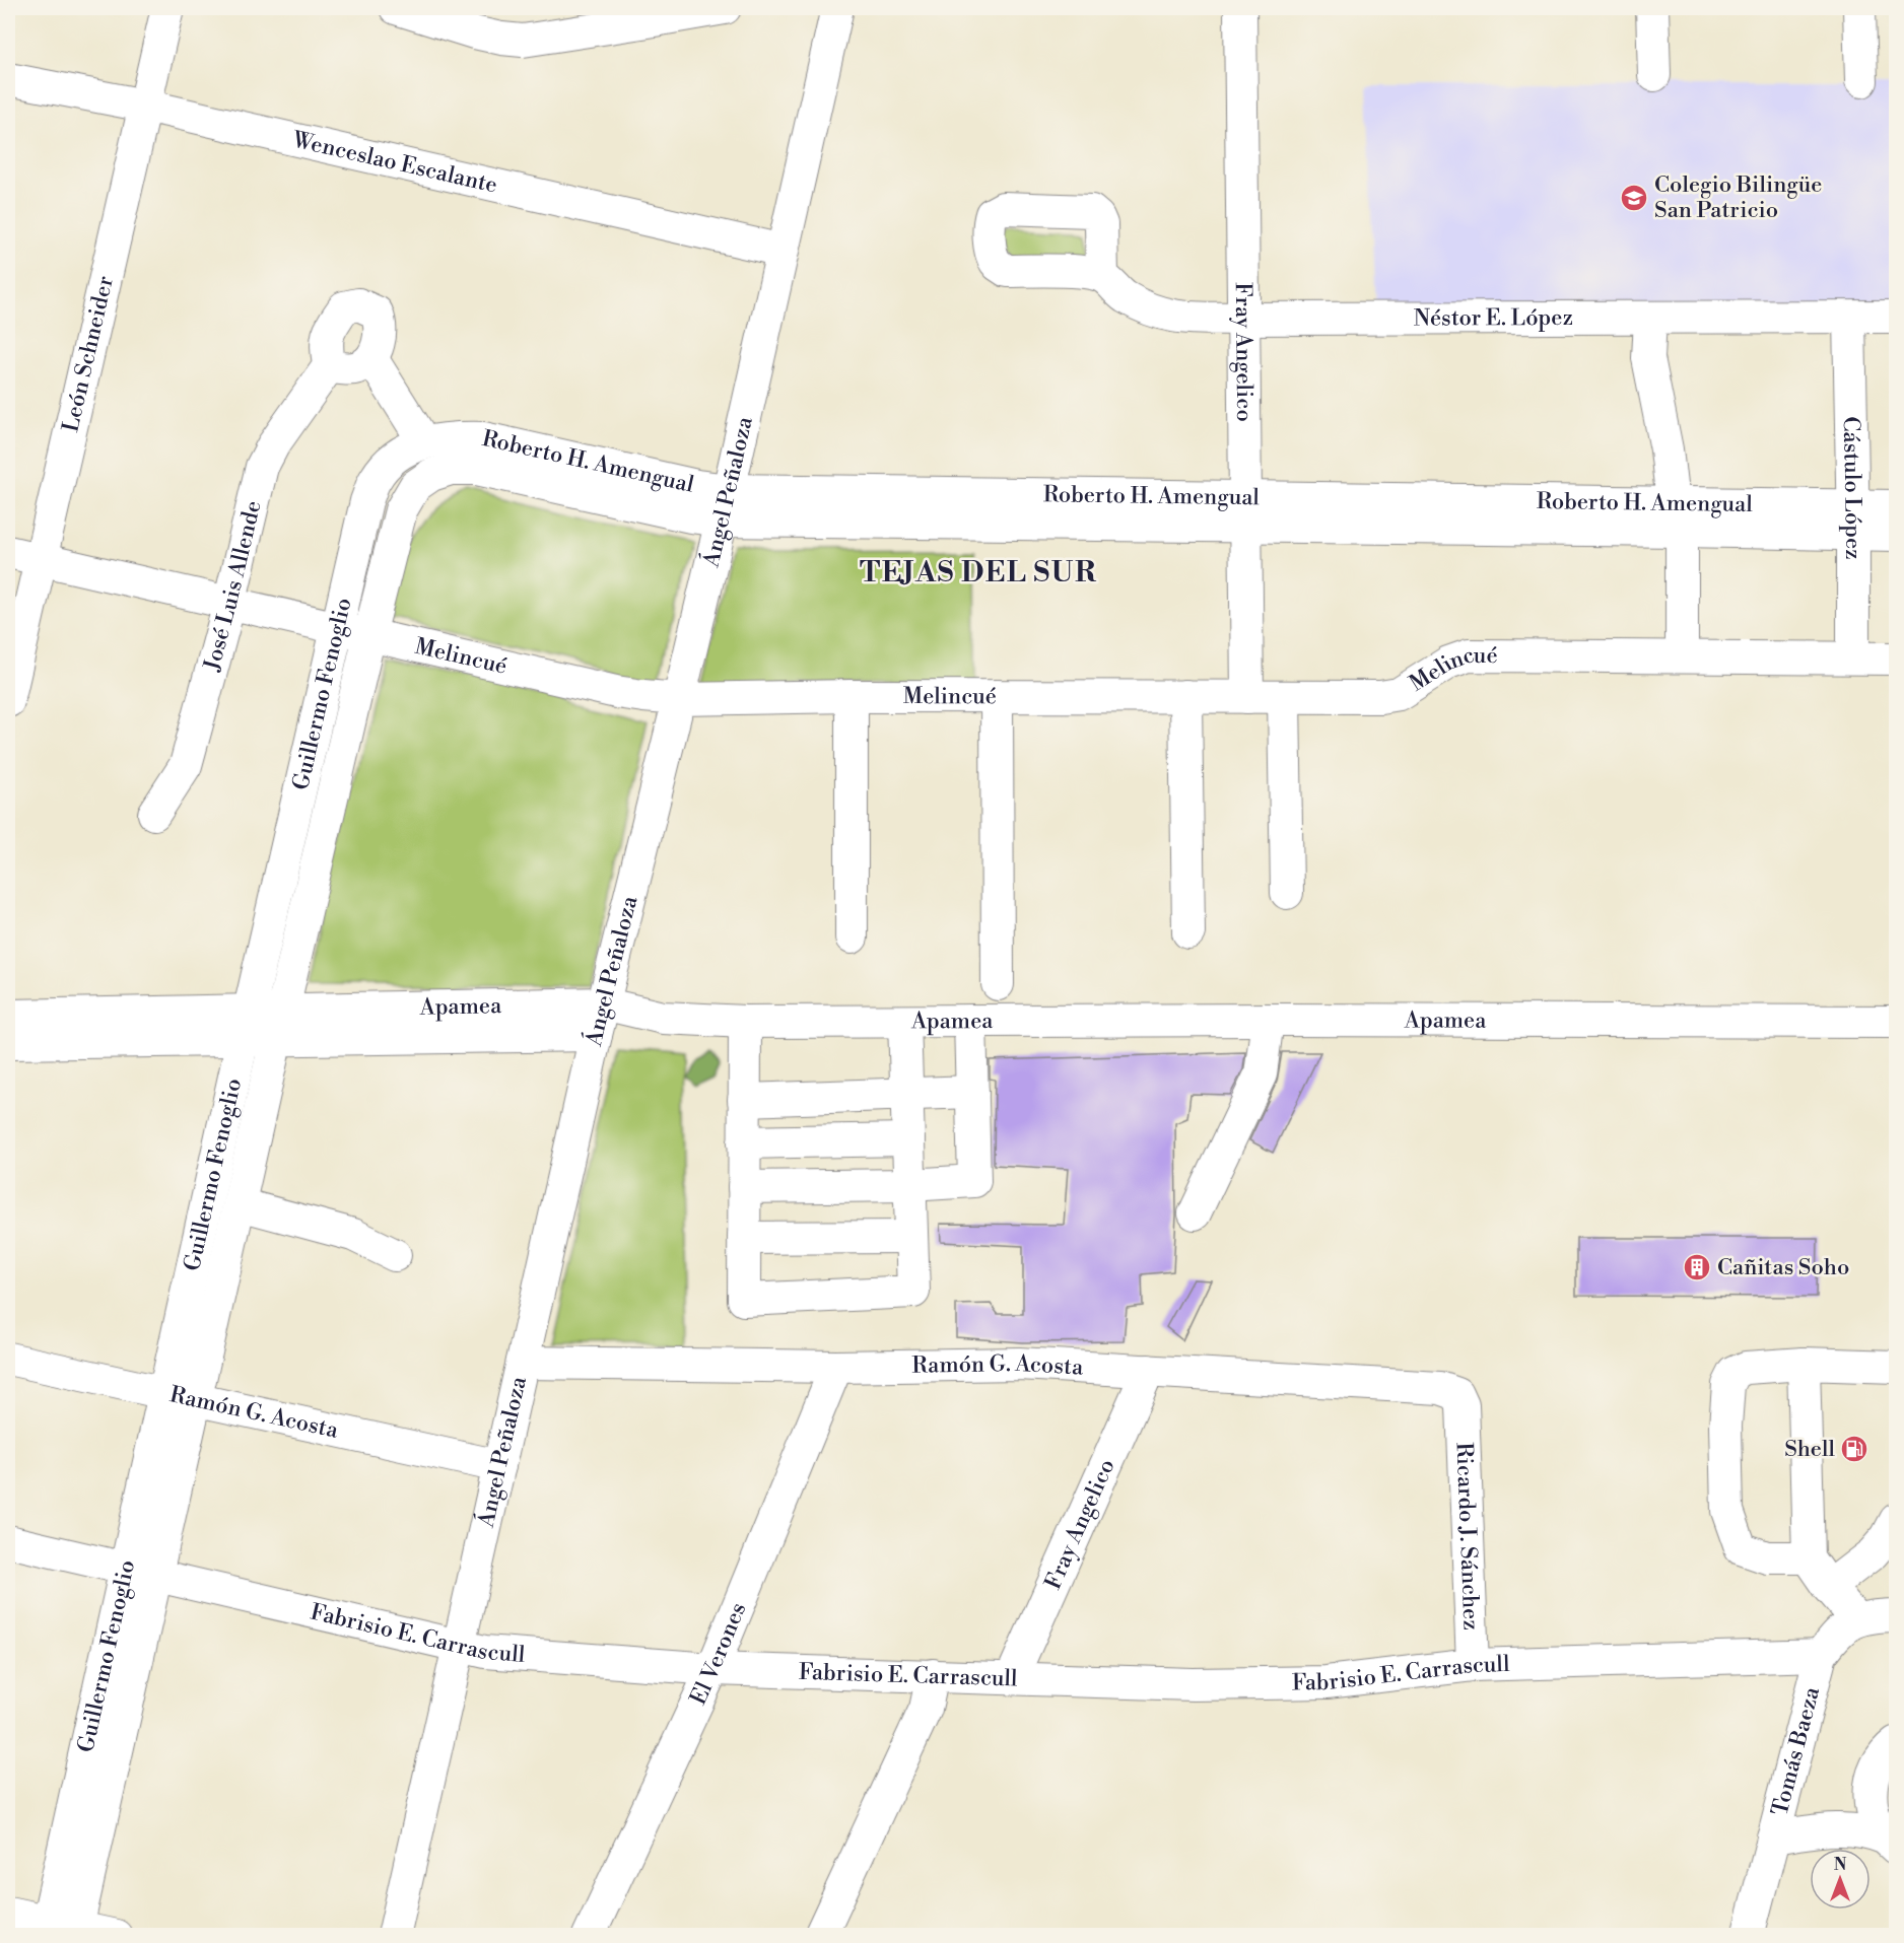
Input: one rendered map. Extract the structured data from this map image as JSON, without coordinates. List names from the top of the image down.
{
  "streets": {
    "street": [
      "Wenceslao Escalante",
      "Néstor E. López",
      "Fray Angelico",
      "León Schneider",
      "Roberto H. Amengual",
      "Cástulo López",
      "Ángel Peñaloza",
      "José Luis Allende",
      "Melincué",
      "Guillermo Fenoglio",
      "Apamea",
      "Ramón G. Acosta",
      "Ricardo J. Sánchez",
      "Fabrisio E. Carrascull",
      "El Verones",
      "Tomás Baeza"
    ]
  },
  "crossings": [
    ["Wenceslao Escalante", "León Schneider"],
    ["Wenceslao Escalante", "Ángel Peñaloza"],
    ["Néstor E. López", "Fray Angelico"],
    ["Néstor E. López", "Cástulo López"],
    ["Fray Angelico", "Roberto H. Amengual"],
    ["Fray Angelico", "Melincué"],
    ["Fray Angelico", "Ramón G. Acosta"],
    ["Fray Angelico", "Fabrisio E. Carrascull"],
    ["León Schneider", "Melincué"],
    ["Roberto H. Amengual", "Cástulo López"],
    ["Roberto H. Amengual", "Ángel Peñaloza"],
    ["Roberto H. Amengual", "Guillermo Fenoglio"],
    ["Cástulo López", "Melincué"],
    ["Ángel Peñaloza", "Melincué"],
    ["Ángel Peñaloza", "Apamea"],
    ["Ángel Peñaloza", "Ramón G. Acosta"],
    ["Ángel Peñaloza", "Fabrisio E. Carrascull"],
    ["José Luis Allende", "Melincué"],
    ["Melincué", "Guillermo Fenoglio"],
    ["Guillermo Fenoglio", "Apamea"],
    ["Guillermo Fenoglio", "Ramón G. Acosta"],
    ["Guillermo Fenoglio", "Fabrisio E. Carrascull"],
    ["Ramón G. Acosta", "Ricardo J. Sánchez"],
    ["Ramón G. Acosta", "El Verones"],
    ["Ricardo J. Sánchez", "Fabrisio E. Carrascull"],
    ["Fabrisio E. Carrascull", "El Verones"],
    ["Fabrisio E. Carrascull", "Tomás Baeza"]
  ],
  "districts": ["TEJAS DEL SUR"],
  "places": {
    "school or university": ["Colegio Bilingüe San Patricio"],
    "building": ["Cañitas Soho"],
    "fuel station": ["Shell"]
  },
  "north": "top"
}
